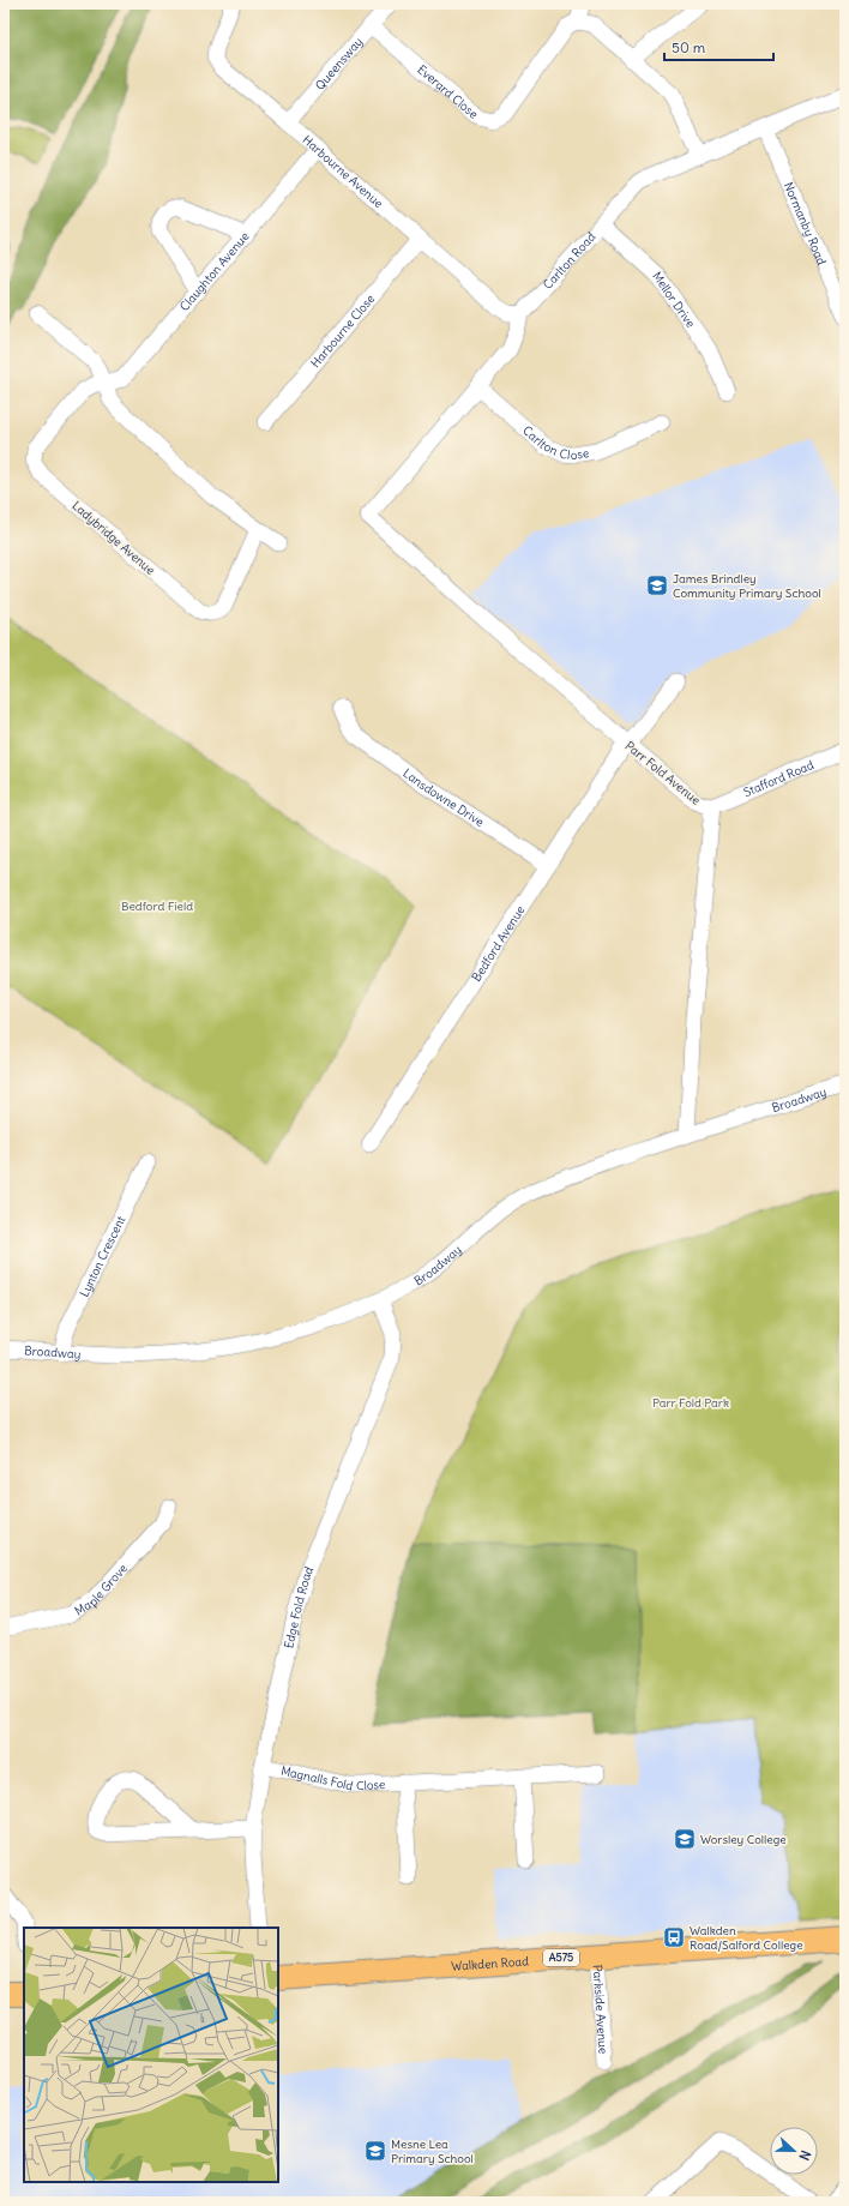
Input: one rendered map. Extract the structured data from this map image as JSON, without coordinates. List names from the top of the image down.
{
  "streets": {
    "main road": ["A575", "Walkden Road"],
    "street": [
      "Queensway",
      "Everard Close",
      "Harbourne Avenue",
      "Normanby Road",
      "Carlton Road",
      "Claughton Avenue",
      "Mellor Drive",
      "Harbourne Close",
      "Carlton Close",
      "Ladybridge Avenue",
      "Parr Fold Avenue",
      "Stafford Road",
      "Lansdowne Drive",
      "Bedford Avenue",
      "Broadway",
      "Lynton Crescent",
      "Maple Grove",
      "Edge Fold Road",
      "Magnalls Fold Close",
      "Parkside Avenue"
    ]
  },
  "crossings": [
    ["Queensway", "Everard Close"],
    ["Queensway", "Harbourne Avenue"],
    ["Harbourne Avenue", "Carlton Road"],
    ["Harbourne Avenue", "Claughton Avenue"],
    ["Harbourne Avenue", "Harbourne Close"],
    ["Normanby Road", "Carlton Road"],
    ["Carlton Road", "Mellor Drive"],
    ["Carlton Road", "Carlton Close"],
    ["Carlton Road", "Parr Fold Avenue"],
    ["Claughton Avenue", "Ladybridge Avenue"],
    ["Parr Fold Avenue", "Stafford Road"],
    ["Parr Fold Avenue", "Bedford Avenue"],
    ["Parr Fold Avenue", "Broadway"],
    ["Lansdowne Drive", "Bedford Avenue"],
    ["Broadway", "Lynton Crescent"],
    ["Broadway", "Edge Fold Road"],
    ["Edge Fold Road", "Magnalls Fold Close"],
    ["Walkden Road", "Parkside Avenue"]
  ],
  "parks": ["Bedford Field", "Parr Fold Park"],
  "places": {
    "school or university": ["James Brindley Community Primary School", "Worsley College", "Mesne Lea Primary School"],
    "bus stop": ["Walkden Road/Salford College"]
  },
  "scale_bar": "50 m",
  "north": "right"
}
